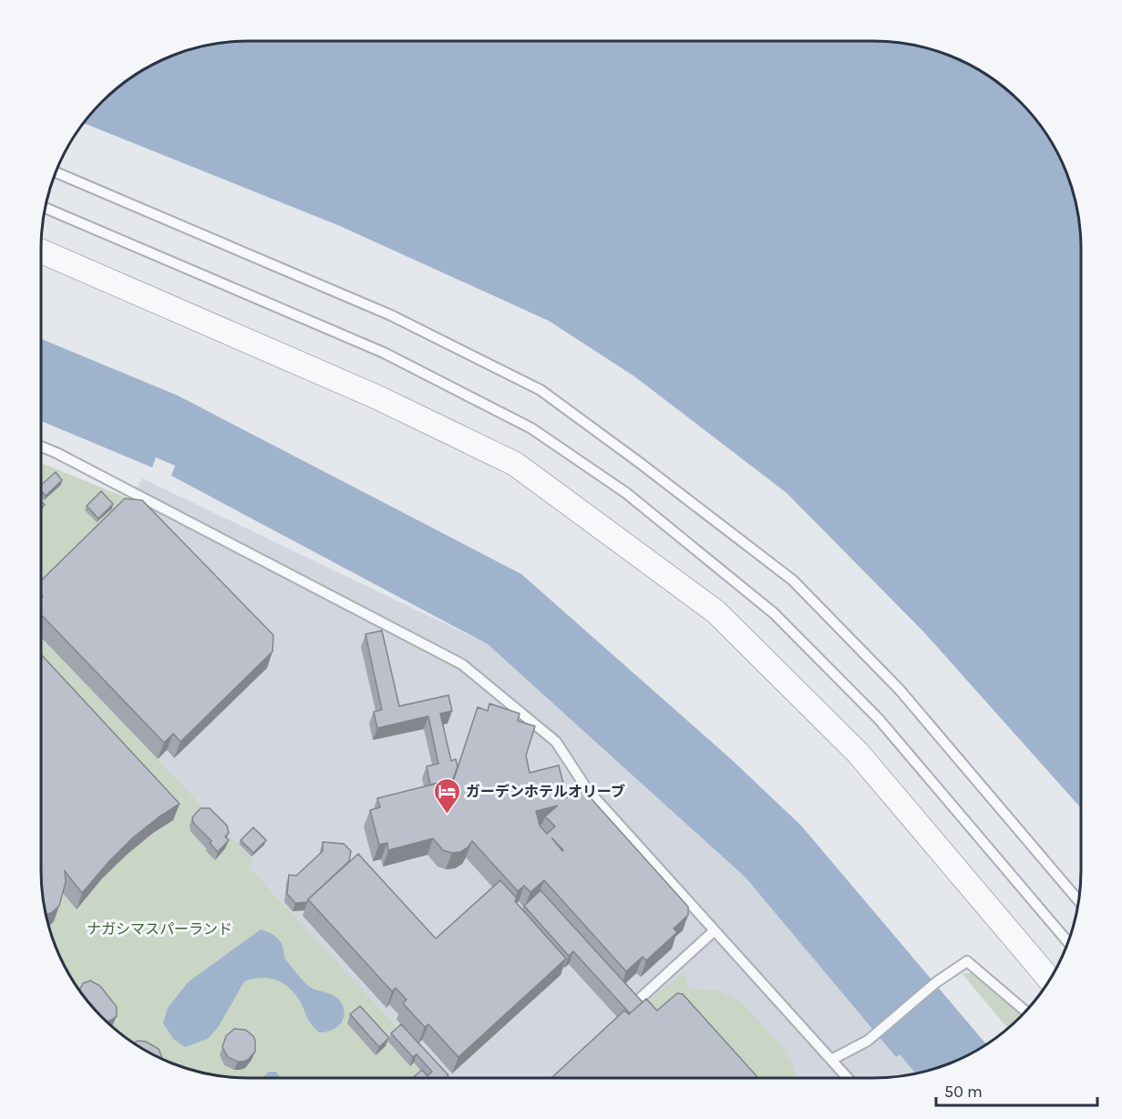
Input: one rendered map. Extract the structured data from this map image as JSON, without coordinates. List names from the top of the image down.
{
  "parks": ["ナガシマスパーランド"],
  "places": {
    "hotel": ["ガーデンホテルオリーブ"]
  },
  "scale_bar": "50 m"
}
